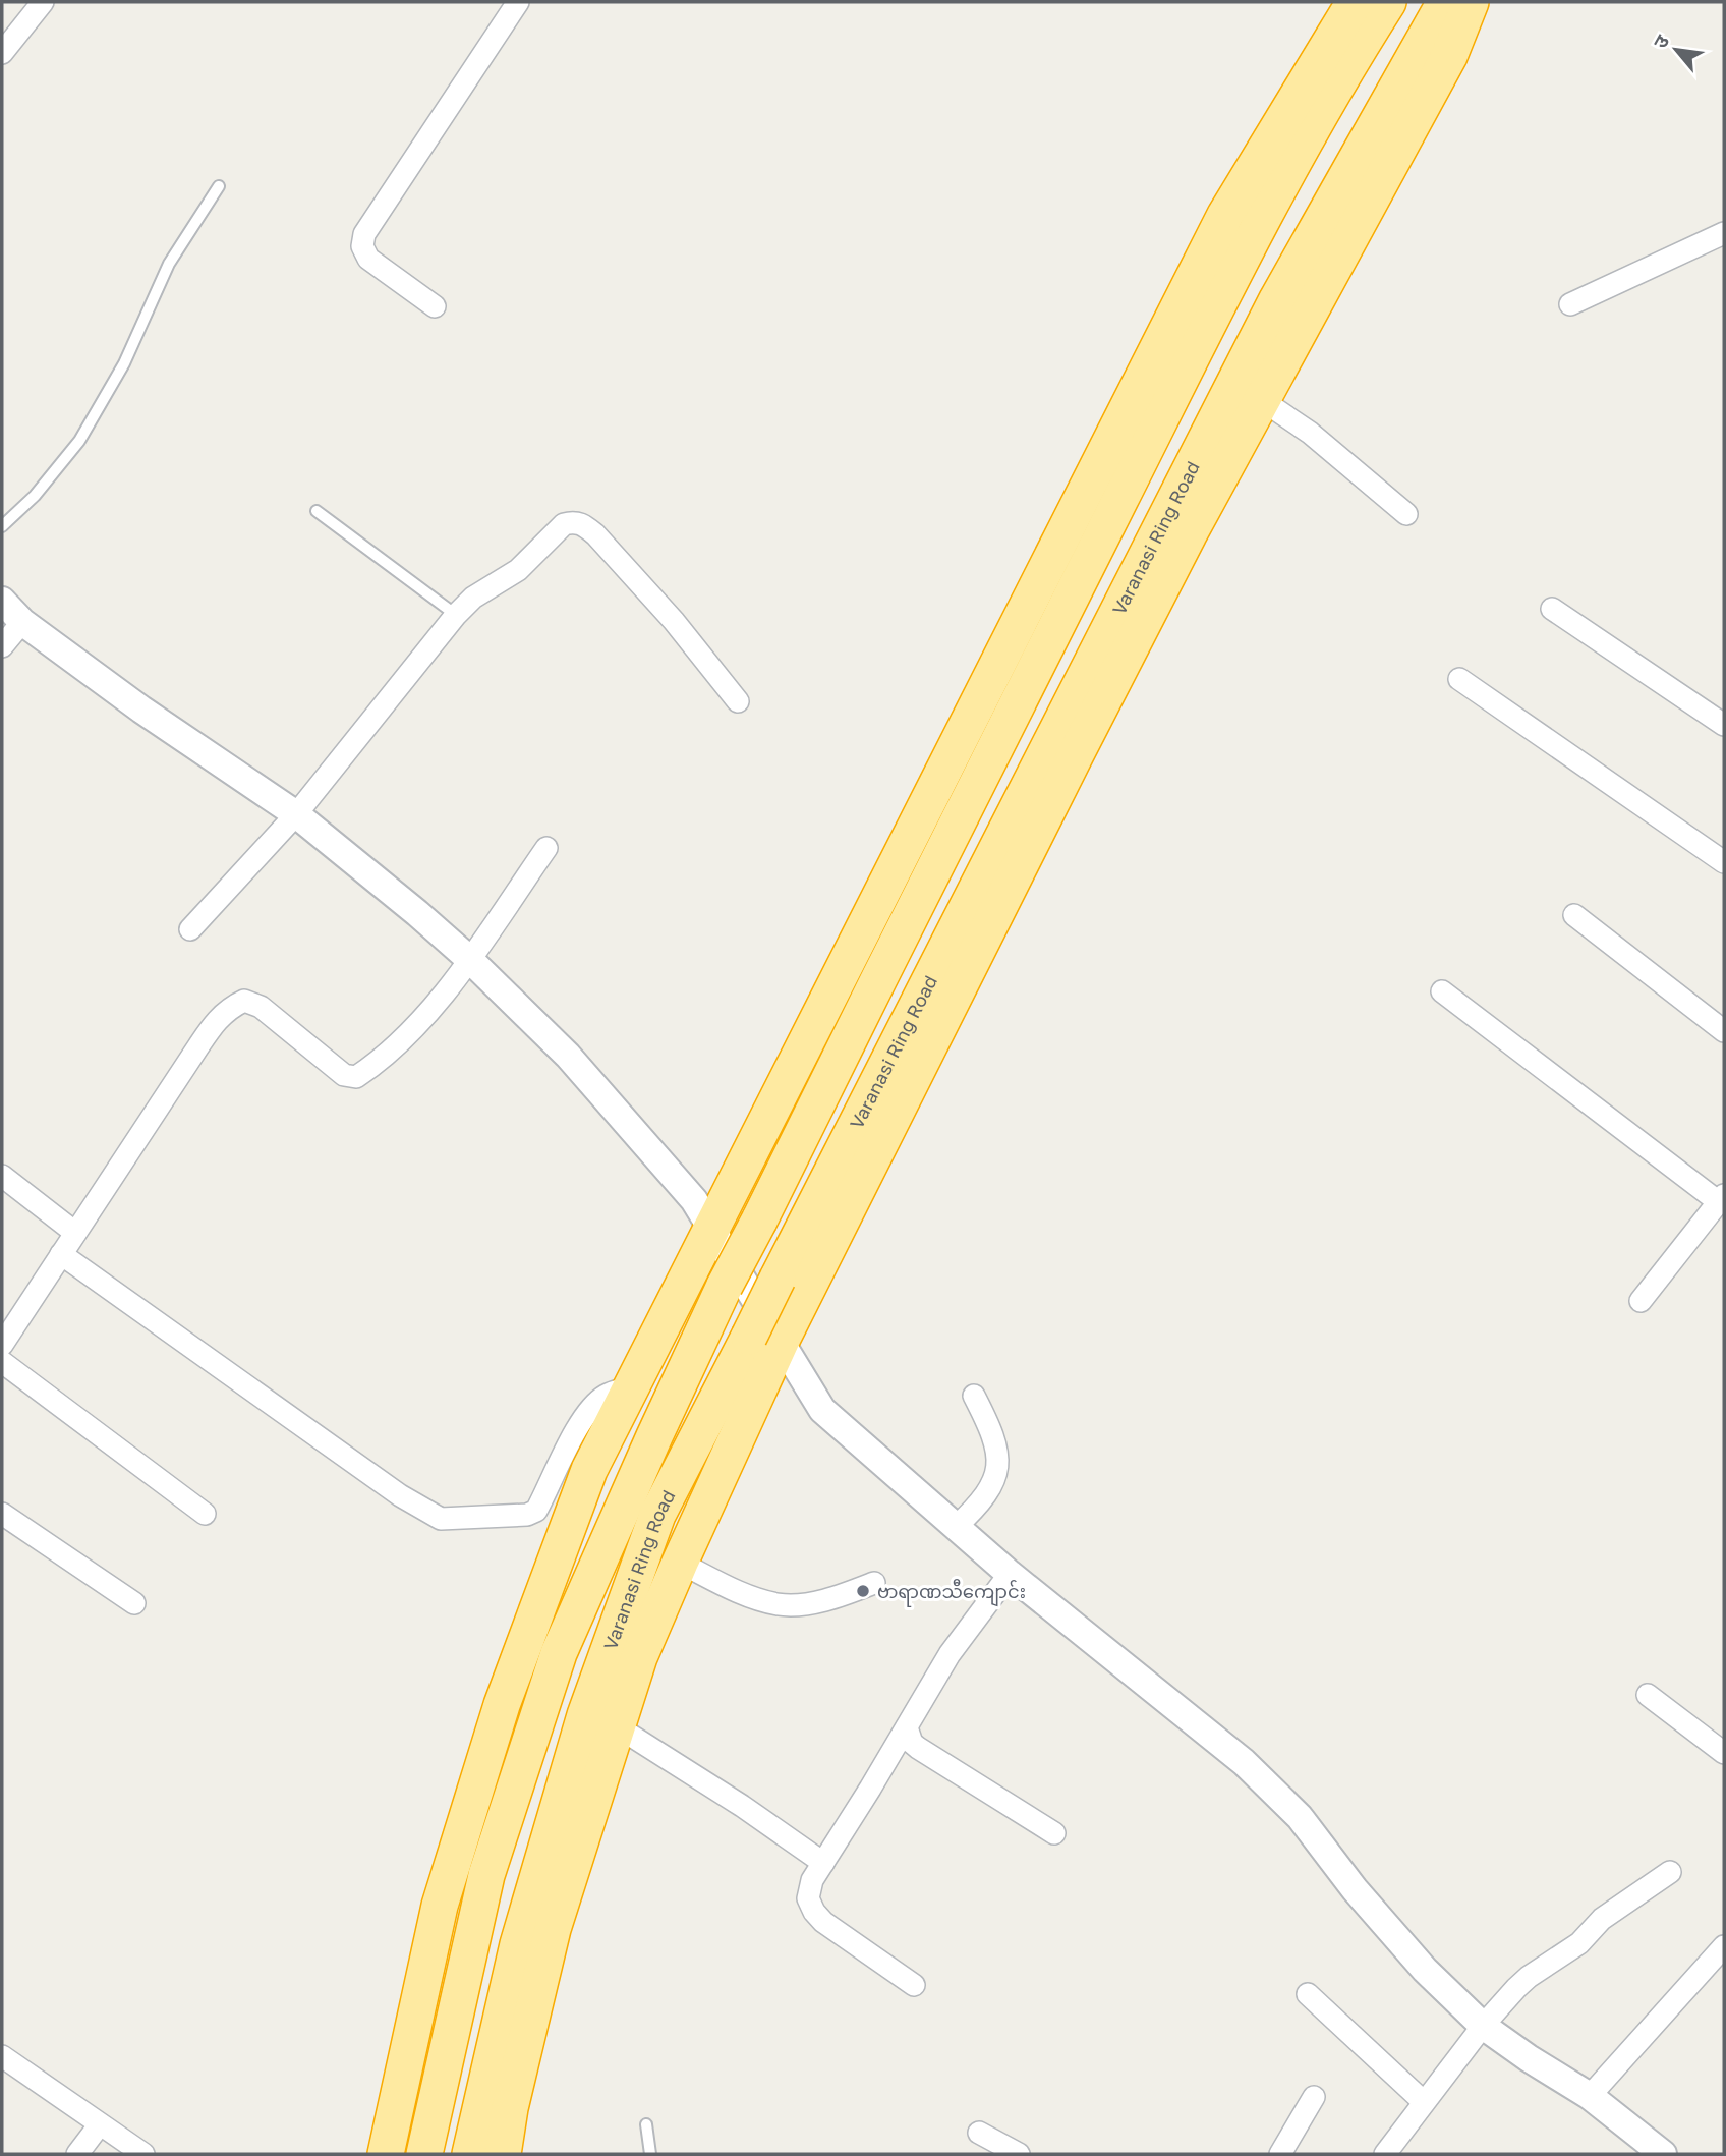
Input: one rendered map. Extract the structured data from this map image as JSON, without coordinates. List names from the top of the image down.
{
  "streets": {
    "highway": ["Varanasi Ring Road"]
  },
  "places": ["ဗာရာဏသီကျောင်း"],
  "north": "top left"
}
